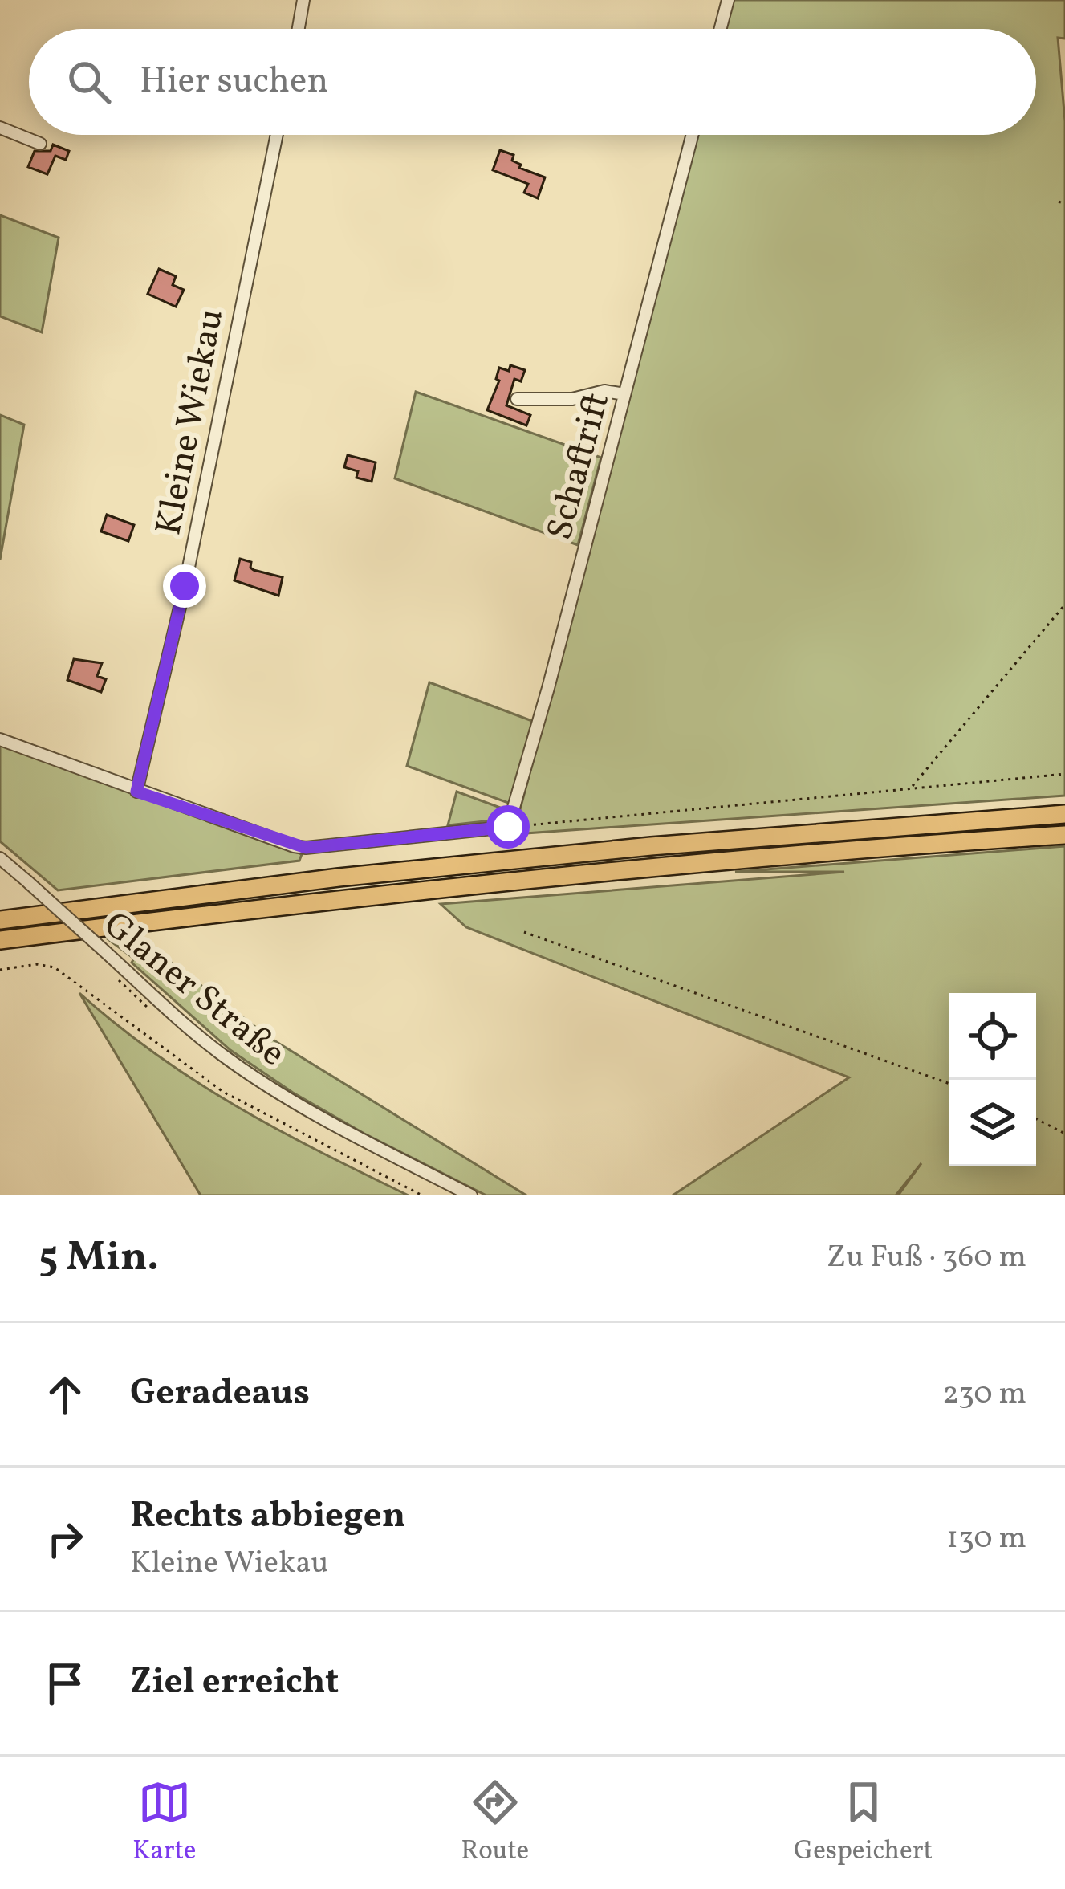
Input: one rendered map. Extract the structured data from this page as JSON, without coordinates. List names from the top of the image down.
{
  "streets": {
    "street": ["Kleine Wiekau", "Schaftrift", "Glaner Straße"]
  },
  "page": {
    "search": "Hier suchen",
    "heading": ["5 Min.", "Zu Fuß · 360 m"],
    "list": [
      ["Geradeaus", "230 m"],
      ["Rechts abbiegen", "Kleine Wiekau", "130 m"],
      "Ziel erreicht"
    ],
    "nav": ["Karte", "Route", "Gespeichert"]
  }
}
